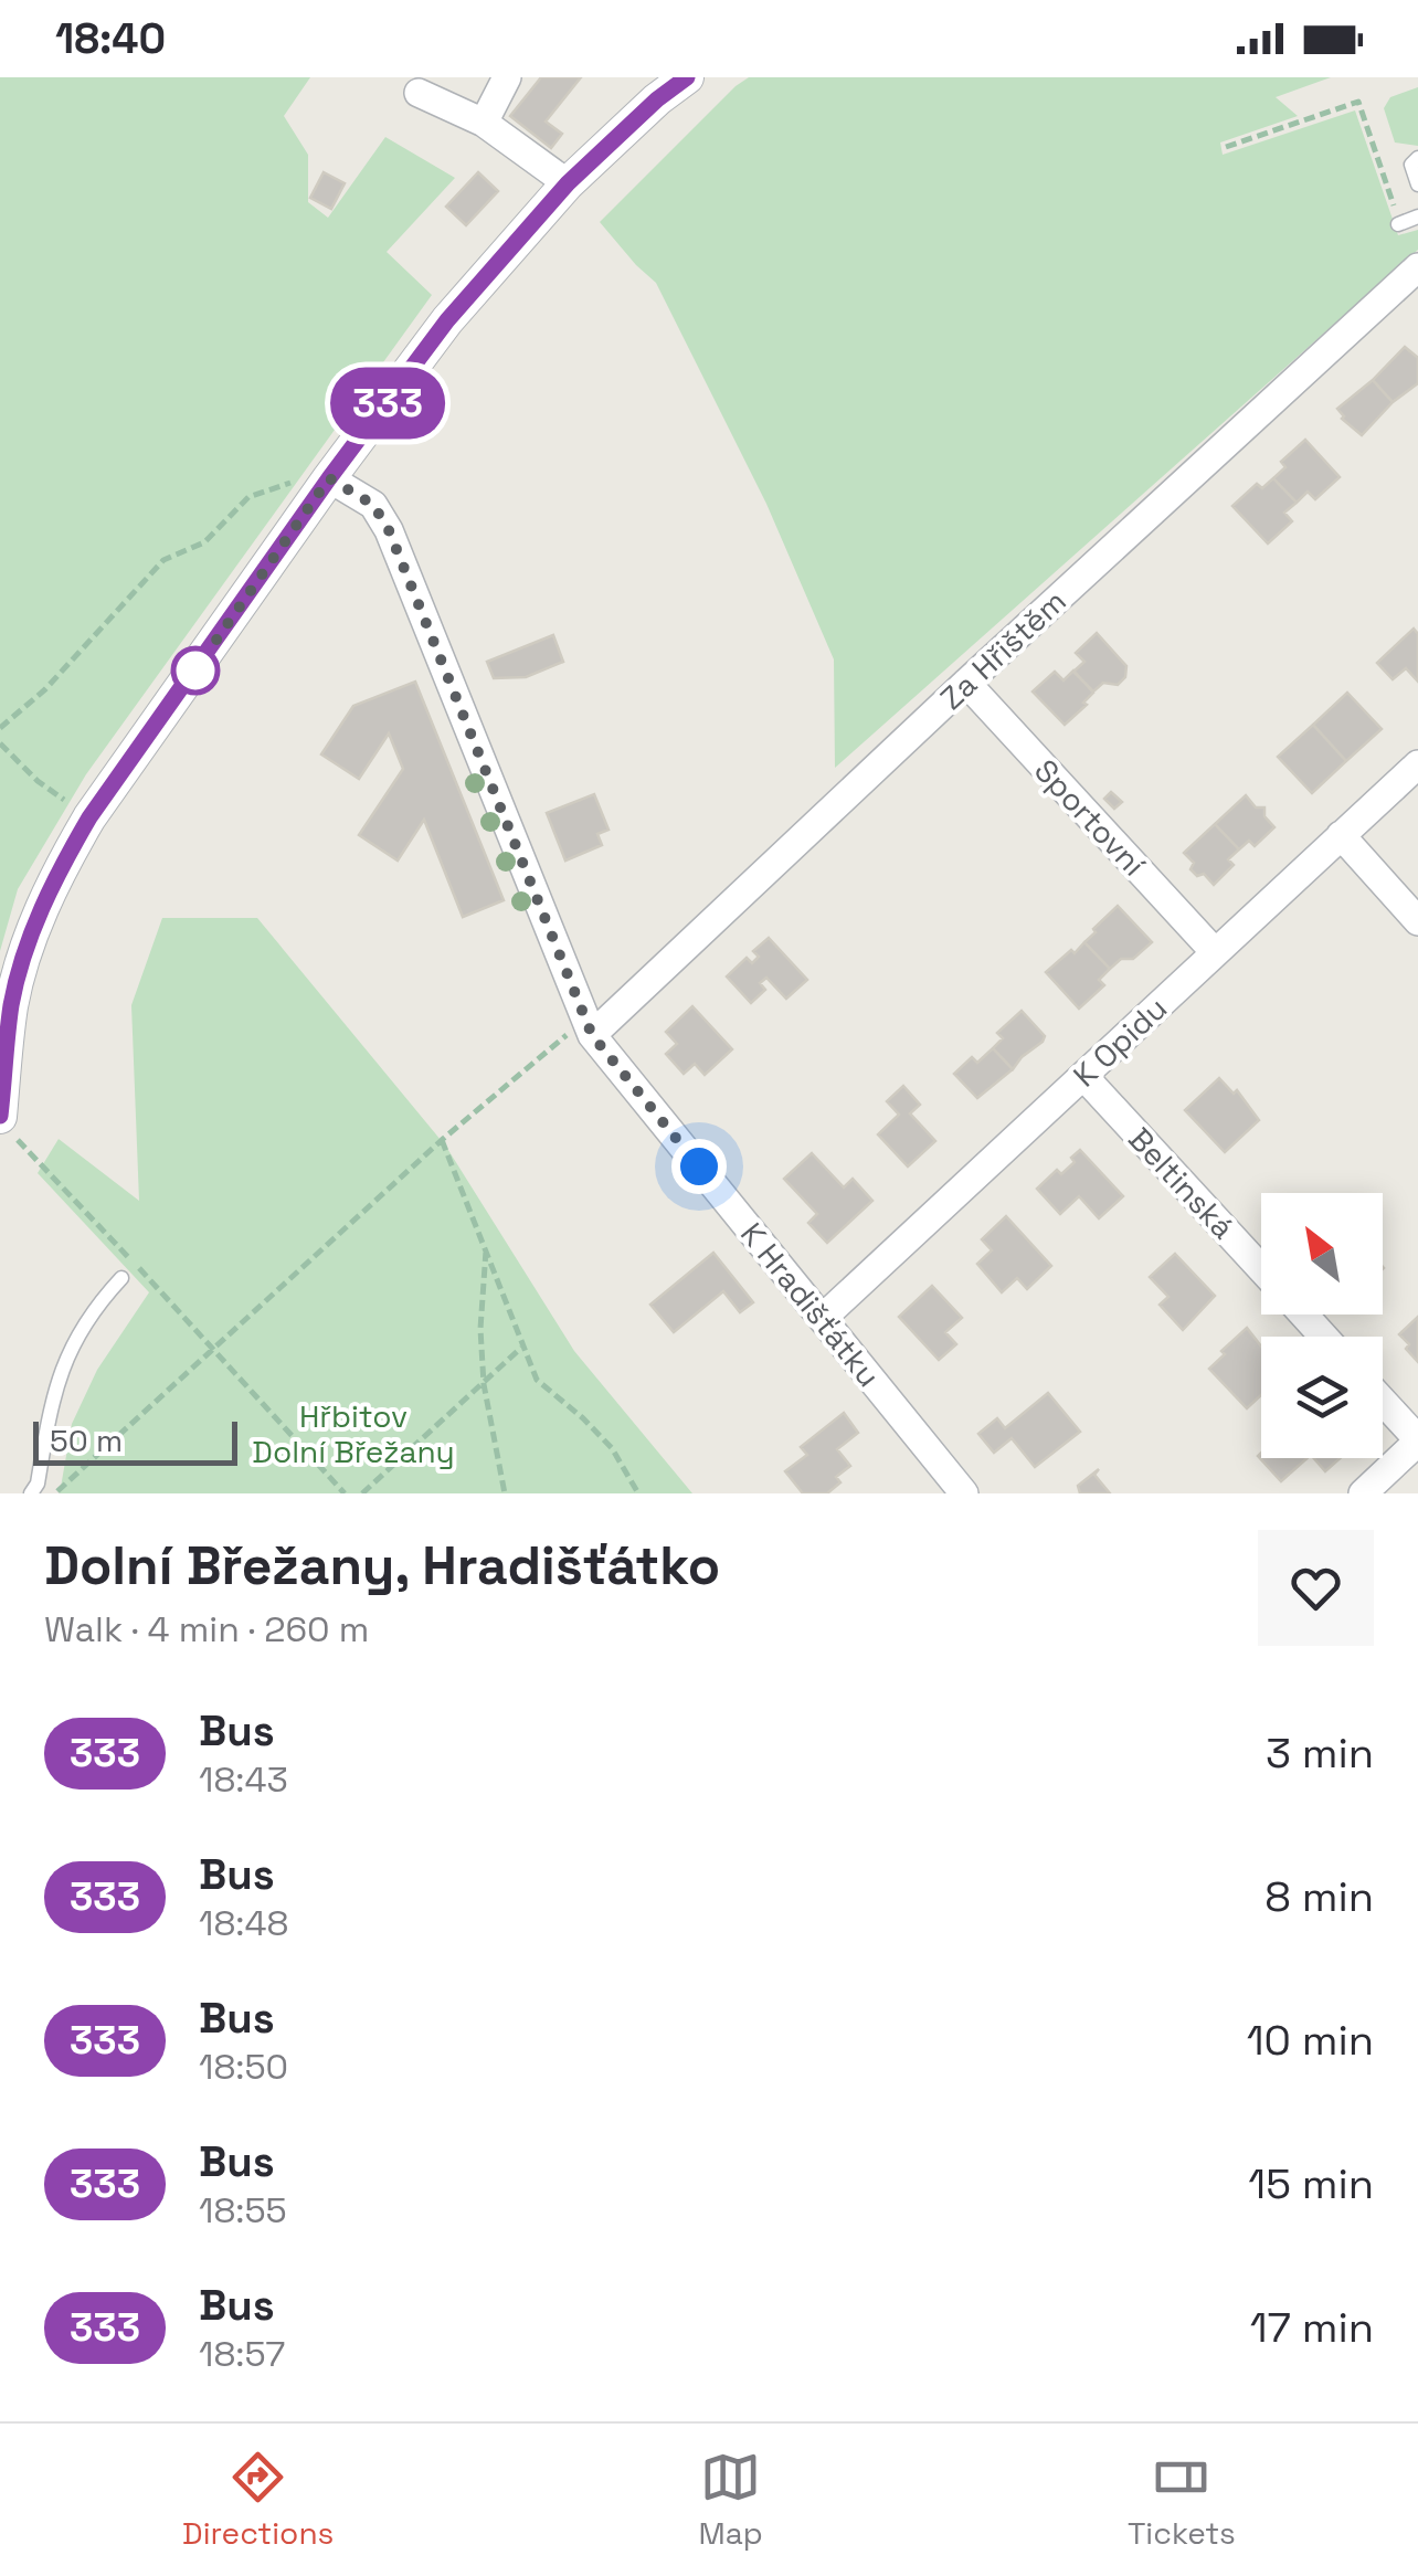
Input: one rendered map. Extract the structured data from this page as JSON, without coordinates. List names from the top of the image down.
{
  "streets": {
    "street": [
      "Za Hřištěm",
      "Sportovní",
      "K Opidu",
      "Beltinská",
      "K Hradišťátku"
    ]
  },
  "crossings": [
    ["Za Hřištěm", "Sportovní"],
    ["Za Hřištěm", "K Hradišťátku"],
    ["Sportovní", "K Opidu"],
    ["K Opidu", "Beltinská"],
    ["K Opidu", "K Hradišťátku"]
  ],
  "parks": ["Hřbitov Dolní Břežany"],
  "lines": ["bus line 333"],
  "scale_bar": "50 m",
  "north": "top left",
  "page": {
    "status": "18:40",
    "on_map": "333",
    "scale": "50 m",
    "heading": ["Dolní Břežany, Hradišťátko", "Walk · 4 min · 260 m"],
    "list": [
      {
        "mark": "333",
        "name": "Bus",
        "note": "18:43",
        "value": "3 min"
      },
      {
        "mark": "333",
        "name": "Bus",
        "note": "18:48",
        "value": "8 min"
      },
      {
        "mark": "333",
        "name": "Bus",
        "note": "18:50",
        "value": "10 min"
      },
      {
        "mark": "333",
        "name": "Bus",
        "note": "18:55",
        "value": "15 min"
      },
      {
        "mark": "333",
        "name": "Bus",
        "note": "18:57",
        "value": "17 min"
      }
    ],
    "tabs": ["Directions", "Map", "Tickets"]
  }
}
